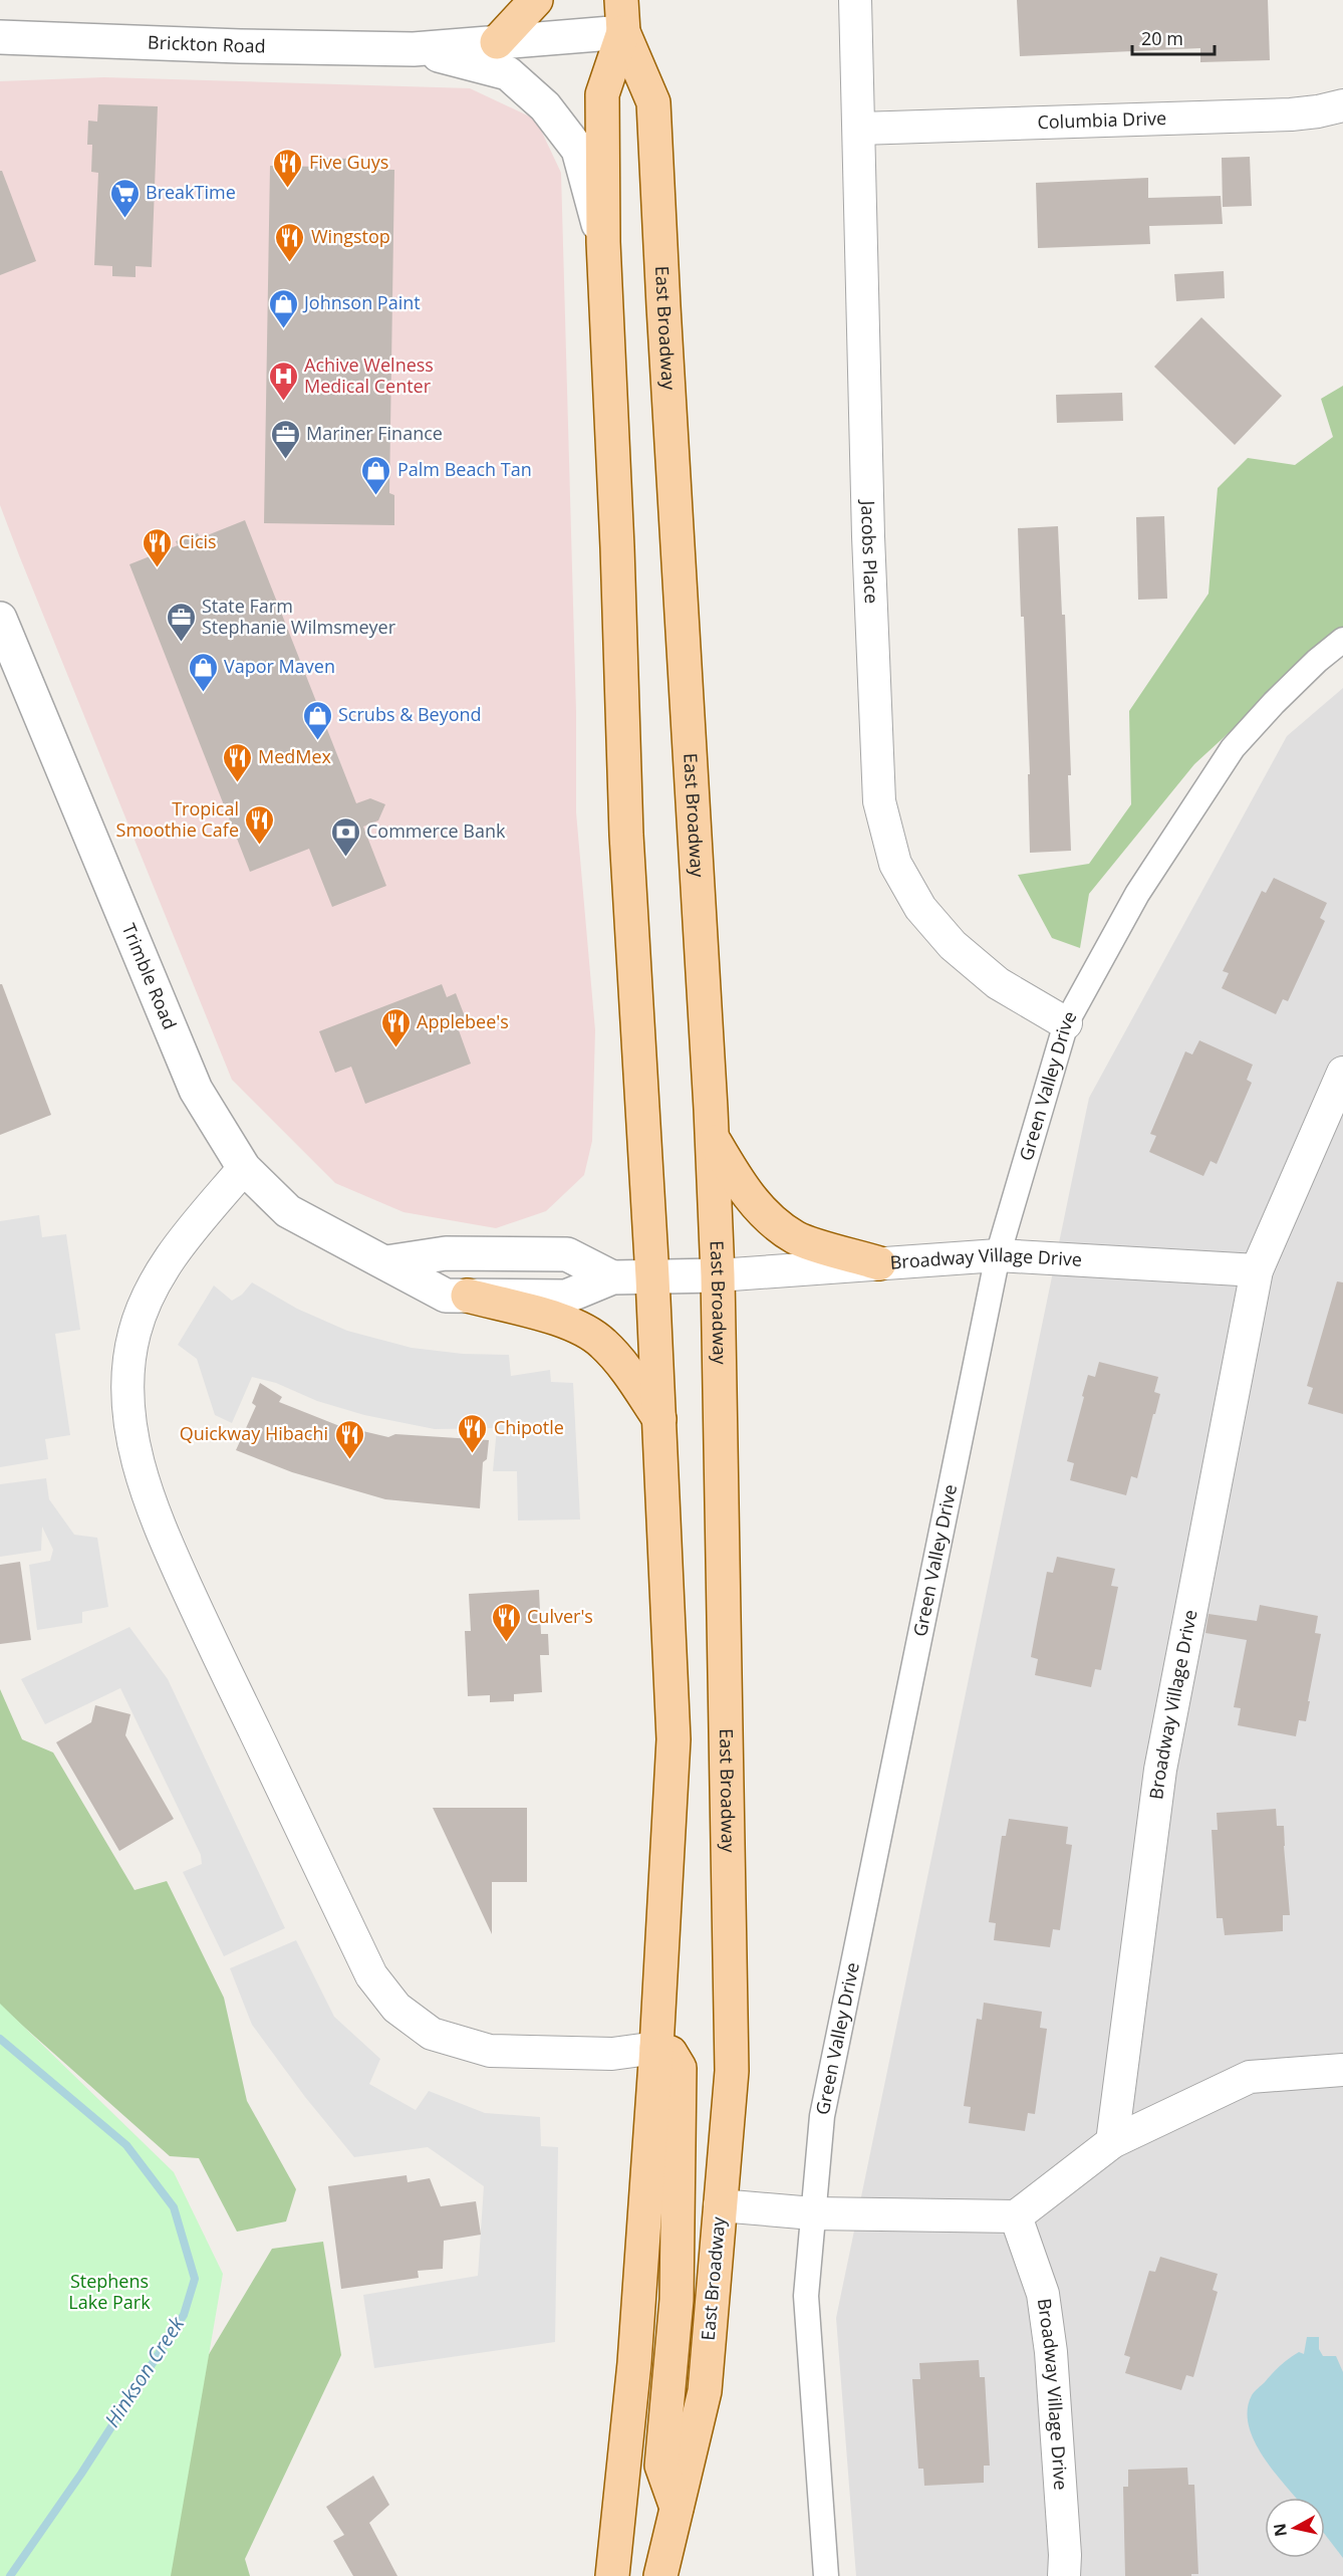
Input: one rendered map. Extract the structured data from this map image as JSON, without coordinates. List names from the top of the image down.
{
  "streets": {
    "main road": ["East Broadway"],
    "street": [
      "Brickton Road",
      "Columbia Drive",
      "Jacobs Place",
      "Trimble Road",
      "Green Valley Drive",
      "Broadway Village Drive"
    ]
  },
  "crossings": [
    ["Brickton Road", "East Broadway"],
    ["Columbia Drive", "Jacobs Place"],
    ["East Broadway", "Trimble Road"],
    ["East Broadway", "Broadway Village Drive"],
    ["Jacobs Place", "Green Valley Drive"],
    ["Trimble Road", "Broadway Village Drive"],
    ["Green Valley Drive", "Broadway Village Drive"]
  ],
  "water": ["Hinkson Creek"],
  "parks": ["Stephens Lake Park"],
  "places": {
    "restaurant": [
      "Five Guys",
      "Wingstop",
      "Cicis",
      "MedMex",
      "Tropical Smoothie Cafe",
      "Applebee's",
      "Chipotle",
      "Quickway Hibachi",
      "Culver's"
    ],
    "supermarket": ["BreakTime"],
    "shop": [
      "Johnson Paint",
      "Palm Beach Tan",
      "Vapor Maven",
      "Scrubs & Beyond"
    ],
    "hospital": ["Achive Welness Medical Center"],
    "office": ["Mariner Finance", "State Farm Stephanie Wilmsmeyer"],
    "bank": ["Commerce Bank"]
  },
  "scale_bar": "20 m",
  "north": "left"
}
